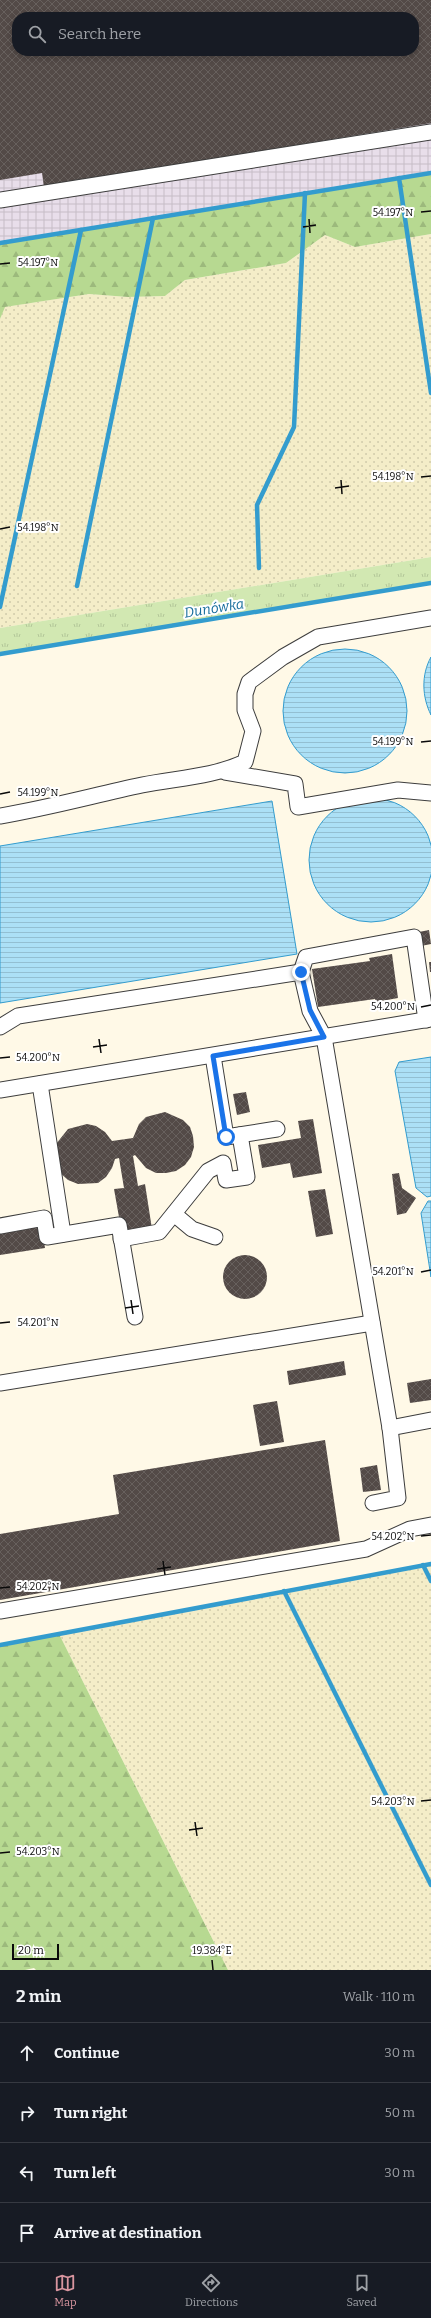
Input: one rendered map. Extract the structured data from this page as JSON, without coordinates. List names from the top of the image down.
{
  "water": ["Dunówka"],
  "scale_bar": "20 m",
  "page": {
    "search": "Search here",
    "scale": "20 m",
    "heading": ["2 min", "Walk · 110 m"],
    "list": [
      ["Continue", "30 m"],
      ["Turn right", "50 m"],
      ["Turn left", "30 m"],
      "Arrive at destination"
    ],
    "nav": ["Map", "Directions", "Saved"]
  },
  "coordinates": [
    "54.197°N",
    "54.198°N",
    "54.199°N",
    "54.200°N",
    "54.201°N",
    "54.202°N",
    "54.203°N",
    "19.384°E"
  ]
}
